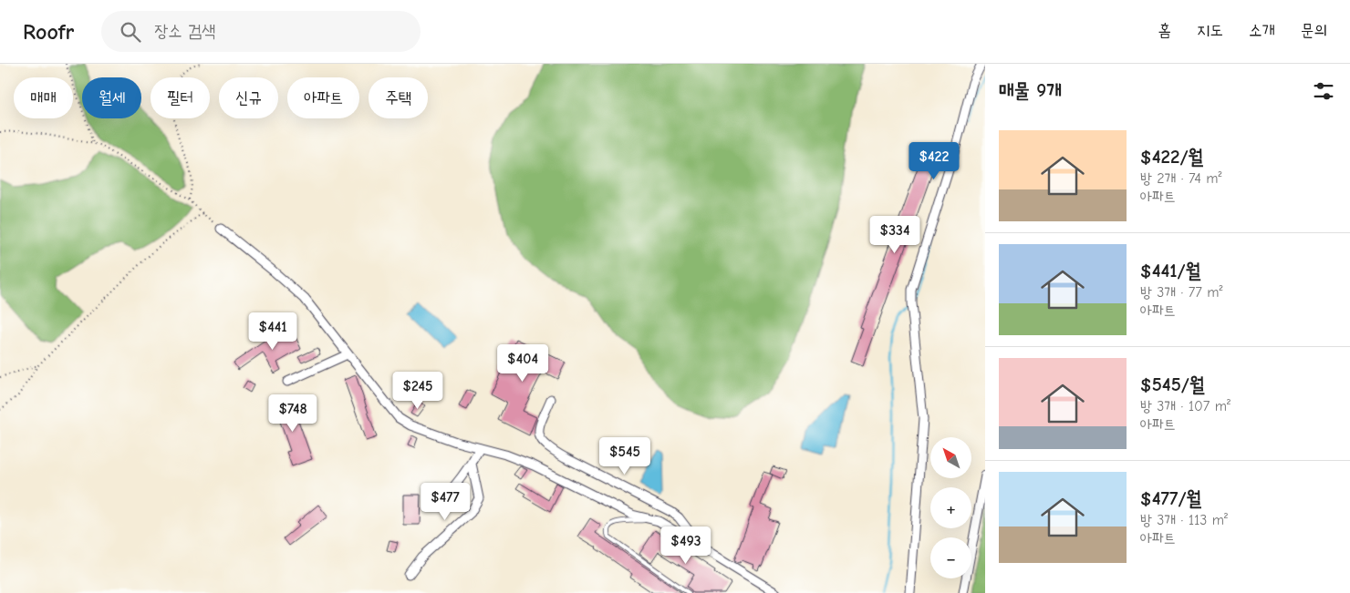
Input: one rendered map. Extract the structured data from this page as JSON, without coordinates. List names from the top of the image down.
{
  "north": "top left",
  "page": {
    "header": "Roofr",
    "search": "장소 검색",
    "nav": [
      "홈",
      "지도",
      "소개",
      "문의"
    ],
    "heading": "매물 9개",
    "chip": [
      "매매",
      "월세",
      "필터",
      "신규",
      "아파트",
      "주택"
    ],
    "list": [
      {
        "name": "$422/월",
        "note": "방 2개 · 74 m² · 아파트"
      },
      {
        "name": "$441/월",
        "note": "방 3개 · 77 m² · 아파트"
      },
      {
        "name": "$545/월",
        "note": "방 3개 · 107 m² · 아파트"
      },
      {
        "name": "$477/월",
        "note": "방 3개 · 113 m² · 아파트"
      }
    ],
    "price": [
      "$422",
      "$334",
      "$441",
      "$404",
      "$245",
      "$748",
      "$545",
      "$477",
      "$493"
    ],
    "map_buttons": ["+", "−"]
  }
}
